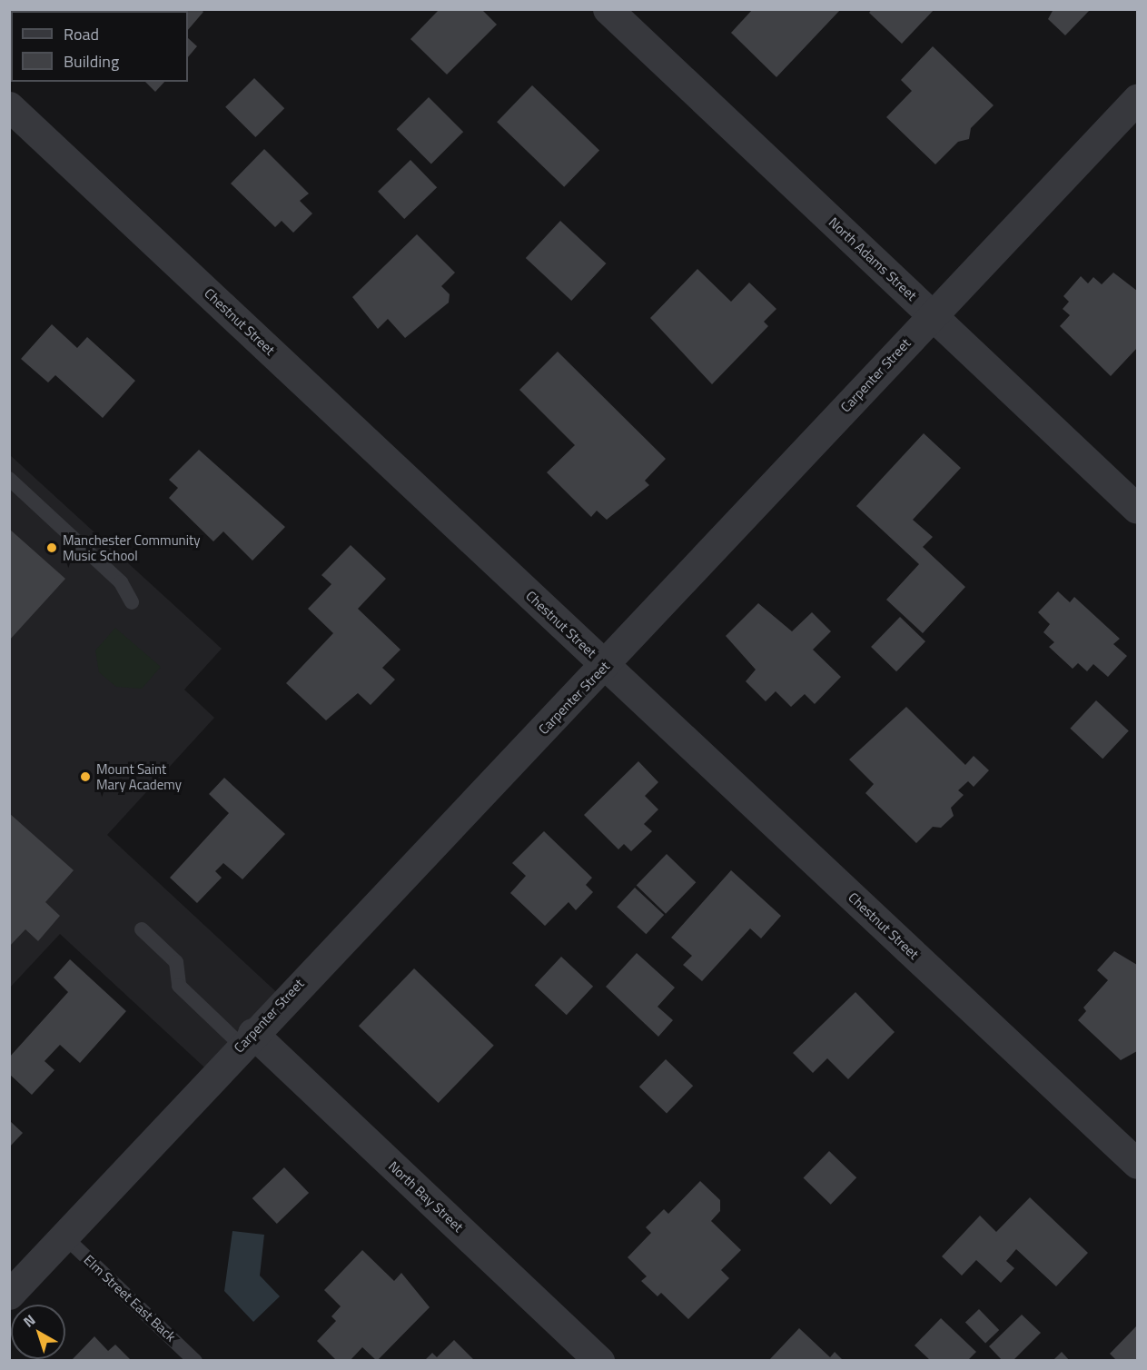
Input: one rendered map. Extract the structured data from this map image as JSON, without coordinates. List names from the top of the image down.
{
  "streets": {
    "street": [
      "North Adams Street",
      "Chestnut Street",
      "Carpenter Street",
      "North Bay Street"
    ],
    "lane": ["Elm Street East Back"]
  },
  "crossings": [
    ["North Adams Street", "Carpenter Street"],
    ["Chestnut Street", "Carpenter Street"],
    ["Carpenter Street", "North Bay Street"],
    ["Carpenter Street", "Elm Street East Back"]
  ],
  "places": ["Manchester Community Music School", "Mount Saint Mary Academy"],
  "legend": ["Road", "Building"],
  "north": "top left"
}
